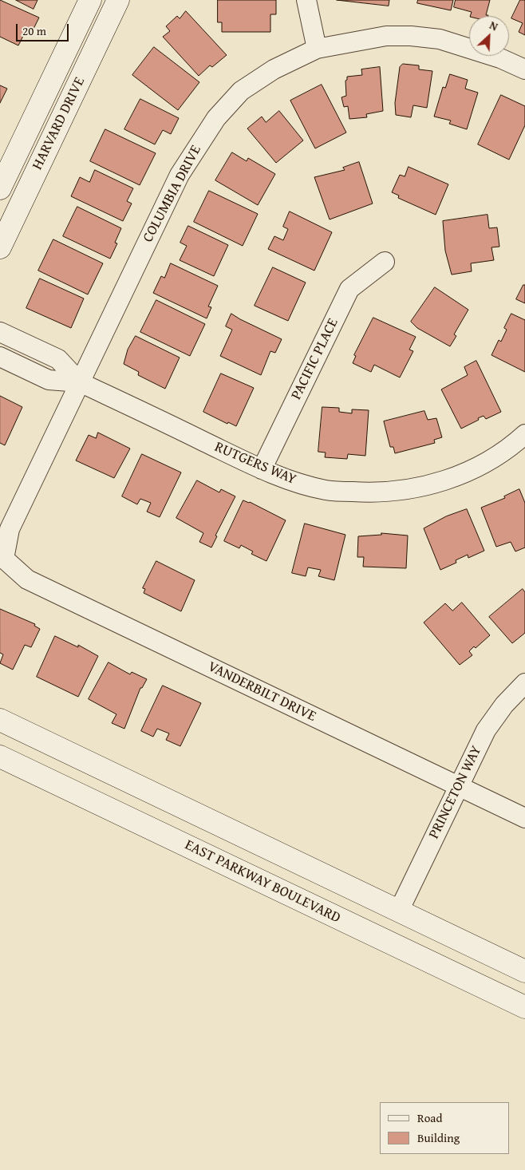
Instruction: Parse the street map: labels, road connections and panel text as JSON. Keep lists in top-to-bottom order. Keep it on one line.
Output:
{"streets":{"street":["HARVARD DRIVE","COLUMBIA DRIVE","PACIFIC PLACE","RUTGERS WAY","VANDERBILT DRIVE","PRINCETON WAY","EAST PARKWAY BOULEVARD"]},"crossings":[["COLUMBIA DRIVE","RUTGERS WAY"],["COLUMBIA DRIVE","VANDERBILT DRIVE"],["PACIFIC PLACE","RUTGERS WAY"],["VANDERBILT DRIVE","PRINCETON WAY"]],"legend":["Road","Building"],"scale_bar":"20 m","north":"top right"}
